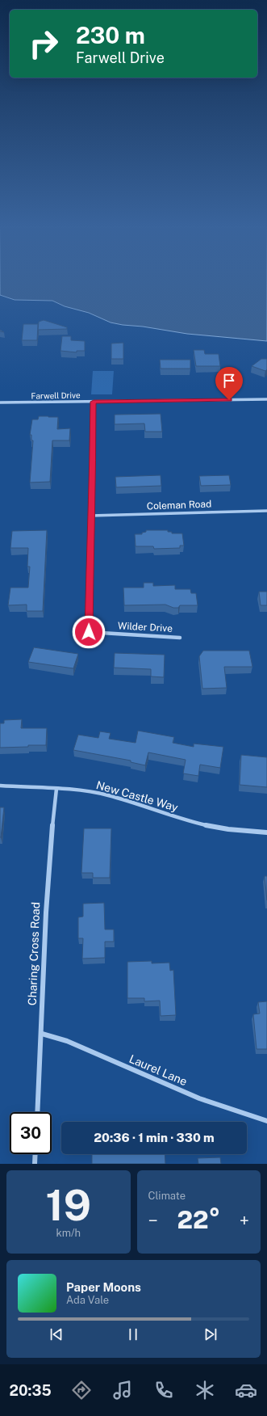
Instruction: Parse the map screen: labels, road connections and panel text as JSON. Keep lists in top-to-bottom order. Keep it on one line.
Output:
{"streets":{"street":["Farwell Drive","Coleman Road","Wilder Drive","New Castle Way","Charing Cross Road","Laurel Lane"]},"crossings":[["Farwell Drive","Wilder Drive"],["Coleman Road","Wilder Drive"],["New Castle Way","Charing Cross Road"],["Charing Cross Road","Laurel Lane"]],"page":{"turn":["230 m","Farwell Drive"],"limit":"30","trip":"20:36 · 1 min · 330 m","tile":[["19","km/h"],"Climate"],"heat":["−","22°","+"],"song":["Paper Moons","Ada Vale"],"tabs":"20:35"}}
